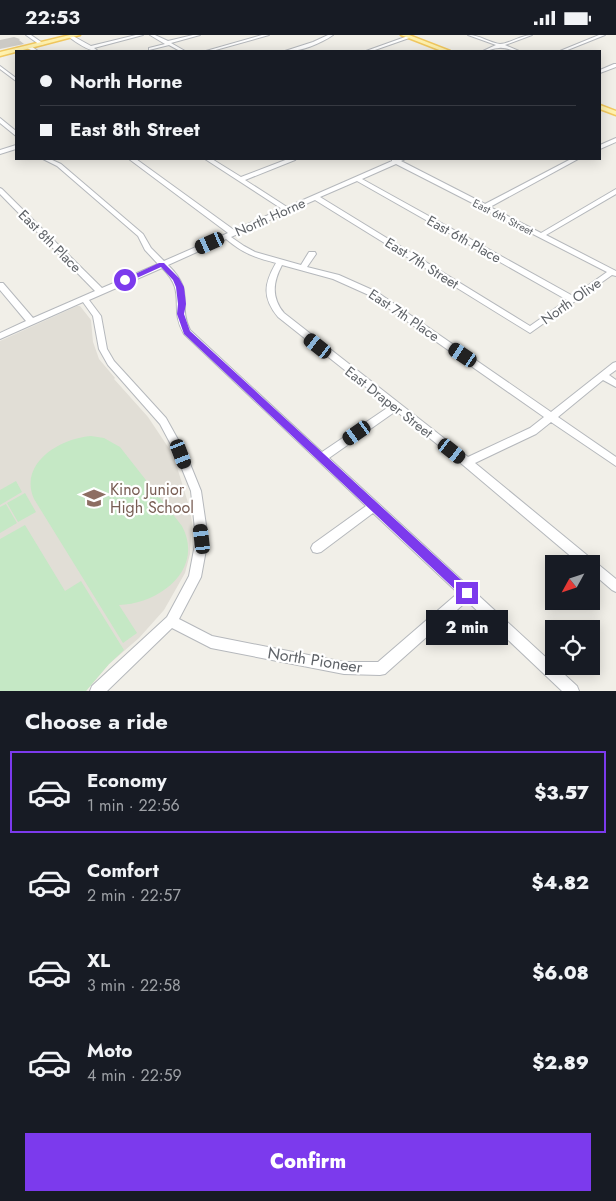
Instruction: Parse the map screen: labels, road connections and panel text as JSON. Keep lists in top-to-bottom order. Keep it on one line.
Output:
{"streets":{"street":["North Horne","East 6th Street","East 6th Place","East 8th Place","East 7th Street","North Olive","East 7th Place","East Draper Street","North Pioneer"]},"crossings":[["North Horne","East 6th Street"],["North Horne","East 6th Place"],["North Horne","East 8th Place"],["North Horne","East 7th Street"],["North Horne","East 7th Place"],["East 6th Street","North Olive"],["East 6th Place","North Olive"],["East 7th Street","North Olive"],["East 7th Place","East Draper Street"]],"places":{"school or university":["Kino Junior High School"]},"north":"bottom left","page":{"status":"22:53","banner":["North Horne","East 8th Street"],"bubble":"2 min","heading":"Choose a ride","list":[{"name":"Economy","note":"1 min · 22:56","value":"$3.57"},{"name":"Comfort","note":"2 min · 22:57","value":"$4.82"},{"name":"XL","note":"3 min · 22:58","value":"$6.08"},{"name":"Moto","note":"4 min · 22:59","value":"$2.89"}],"buttons":"Confirm"}}
